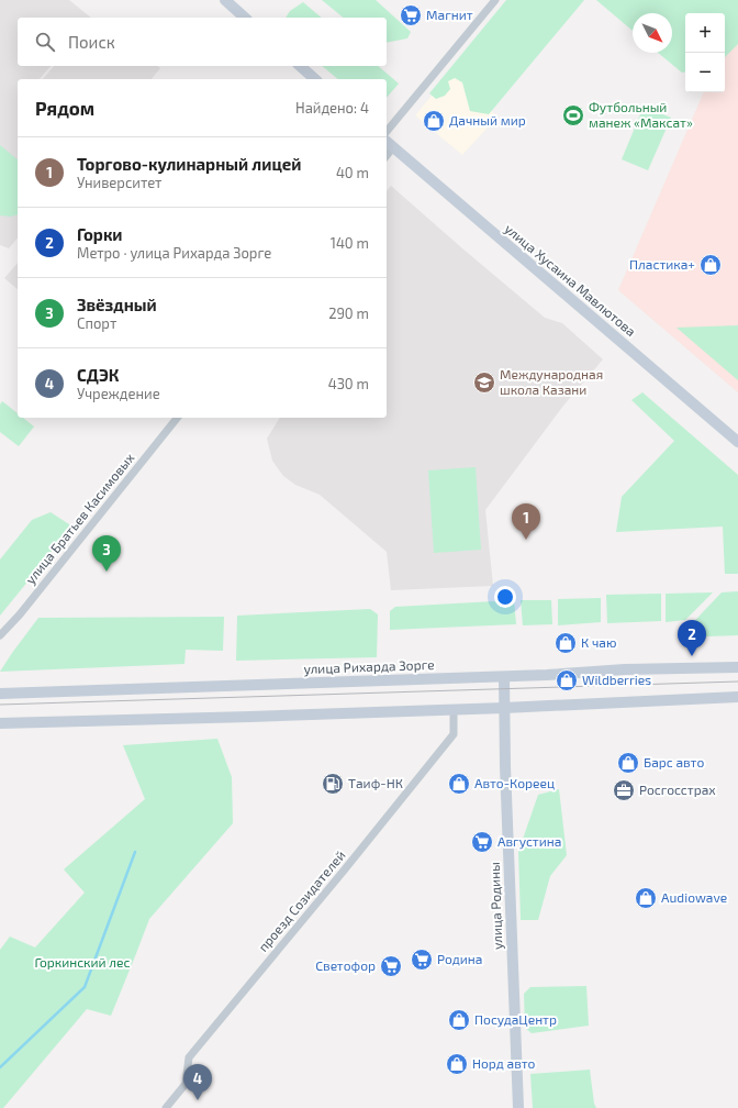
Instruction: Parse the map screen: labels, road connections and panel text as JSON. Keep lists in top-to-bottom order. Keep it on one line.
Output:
{"streets":{"main road":["улица Хусаина Мавлютова","улица Рихарда Зорге","улица Родины"],"street":["улица Братьев Касимовых","проезд Созидателей"]},"crossings":[["улица Рихарда Зорге","улица Родины"]],"parks":["Горкинский лес"],"places":{"supermarket":["Магнит","Августина","Родина","Светофор"],"sports":["Футбольный манеж «Максат»"],"shop":["Дачный мир","Пластика+","К чаю","Wildberries","Барс авто","Авто-Кореец","Audiowave","ПосудаЦентр","Норд авто"],"school or university":["Международная школа Казани"],"fuel station":["Таиф-НК"],"office":["Росгосстрах"]},"north":"bottom right","page":{"map_buttons":["+","−"],"search":"Поиск","heading":["Рядом","Найдено: 4"],"list":[{"mark":"1","name":"Торгово-кулинарный лицей","note":"Университет","value":"40 m"},{"mark":"2","name":"Горки","note":"Метро · улица Рихарда Зорге","value":"140 m"},{"mark":"3","name":"Звёздный","note":"Спорт","value":"290 m"},{"mark":"4","name":"СДЭК","note":"Учреждение","value":"430 m"}],"pins":["1","3","2","4"]}}
